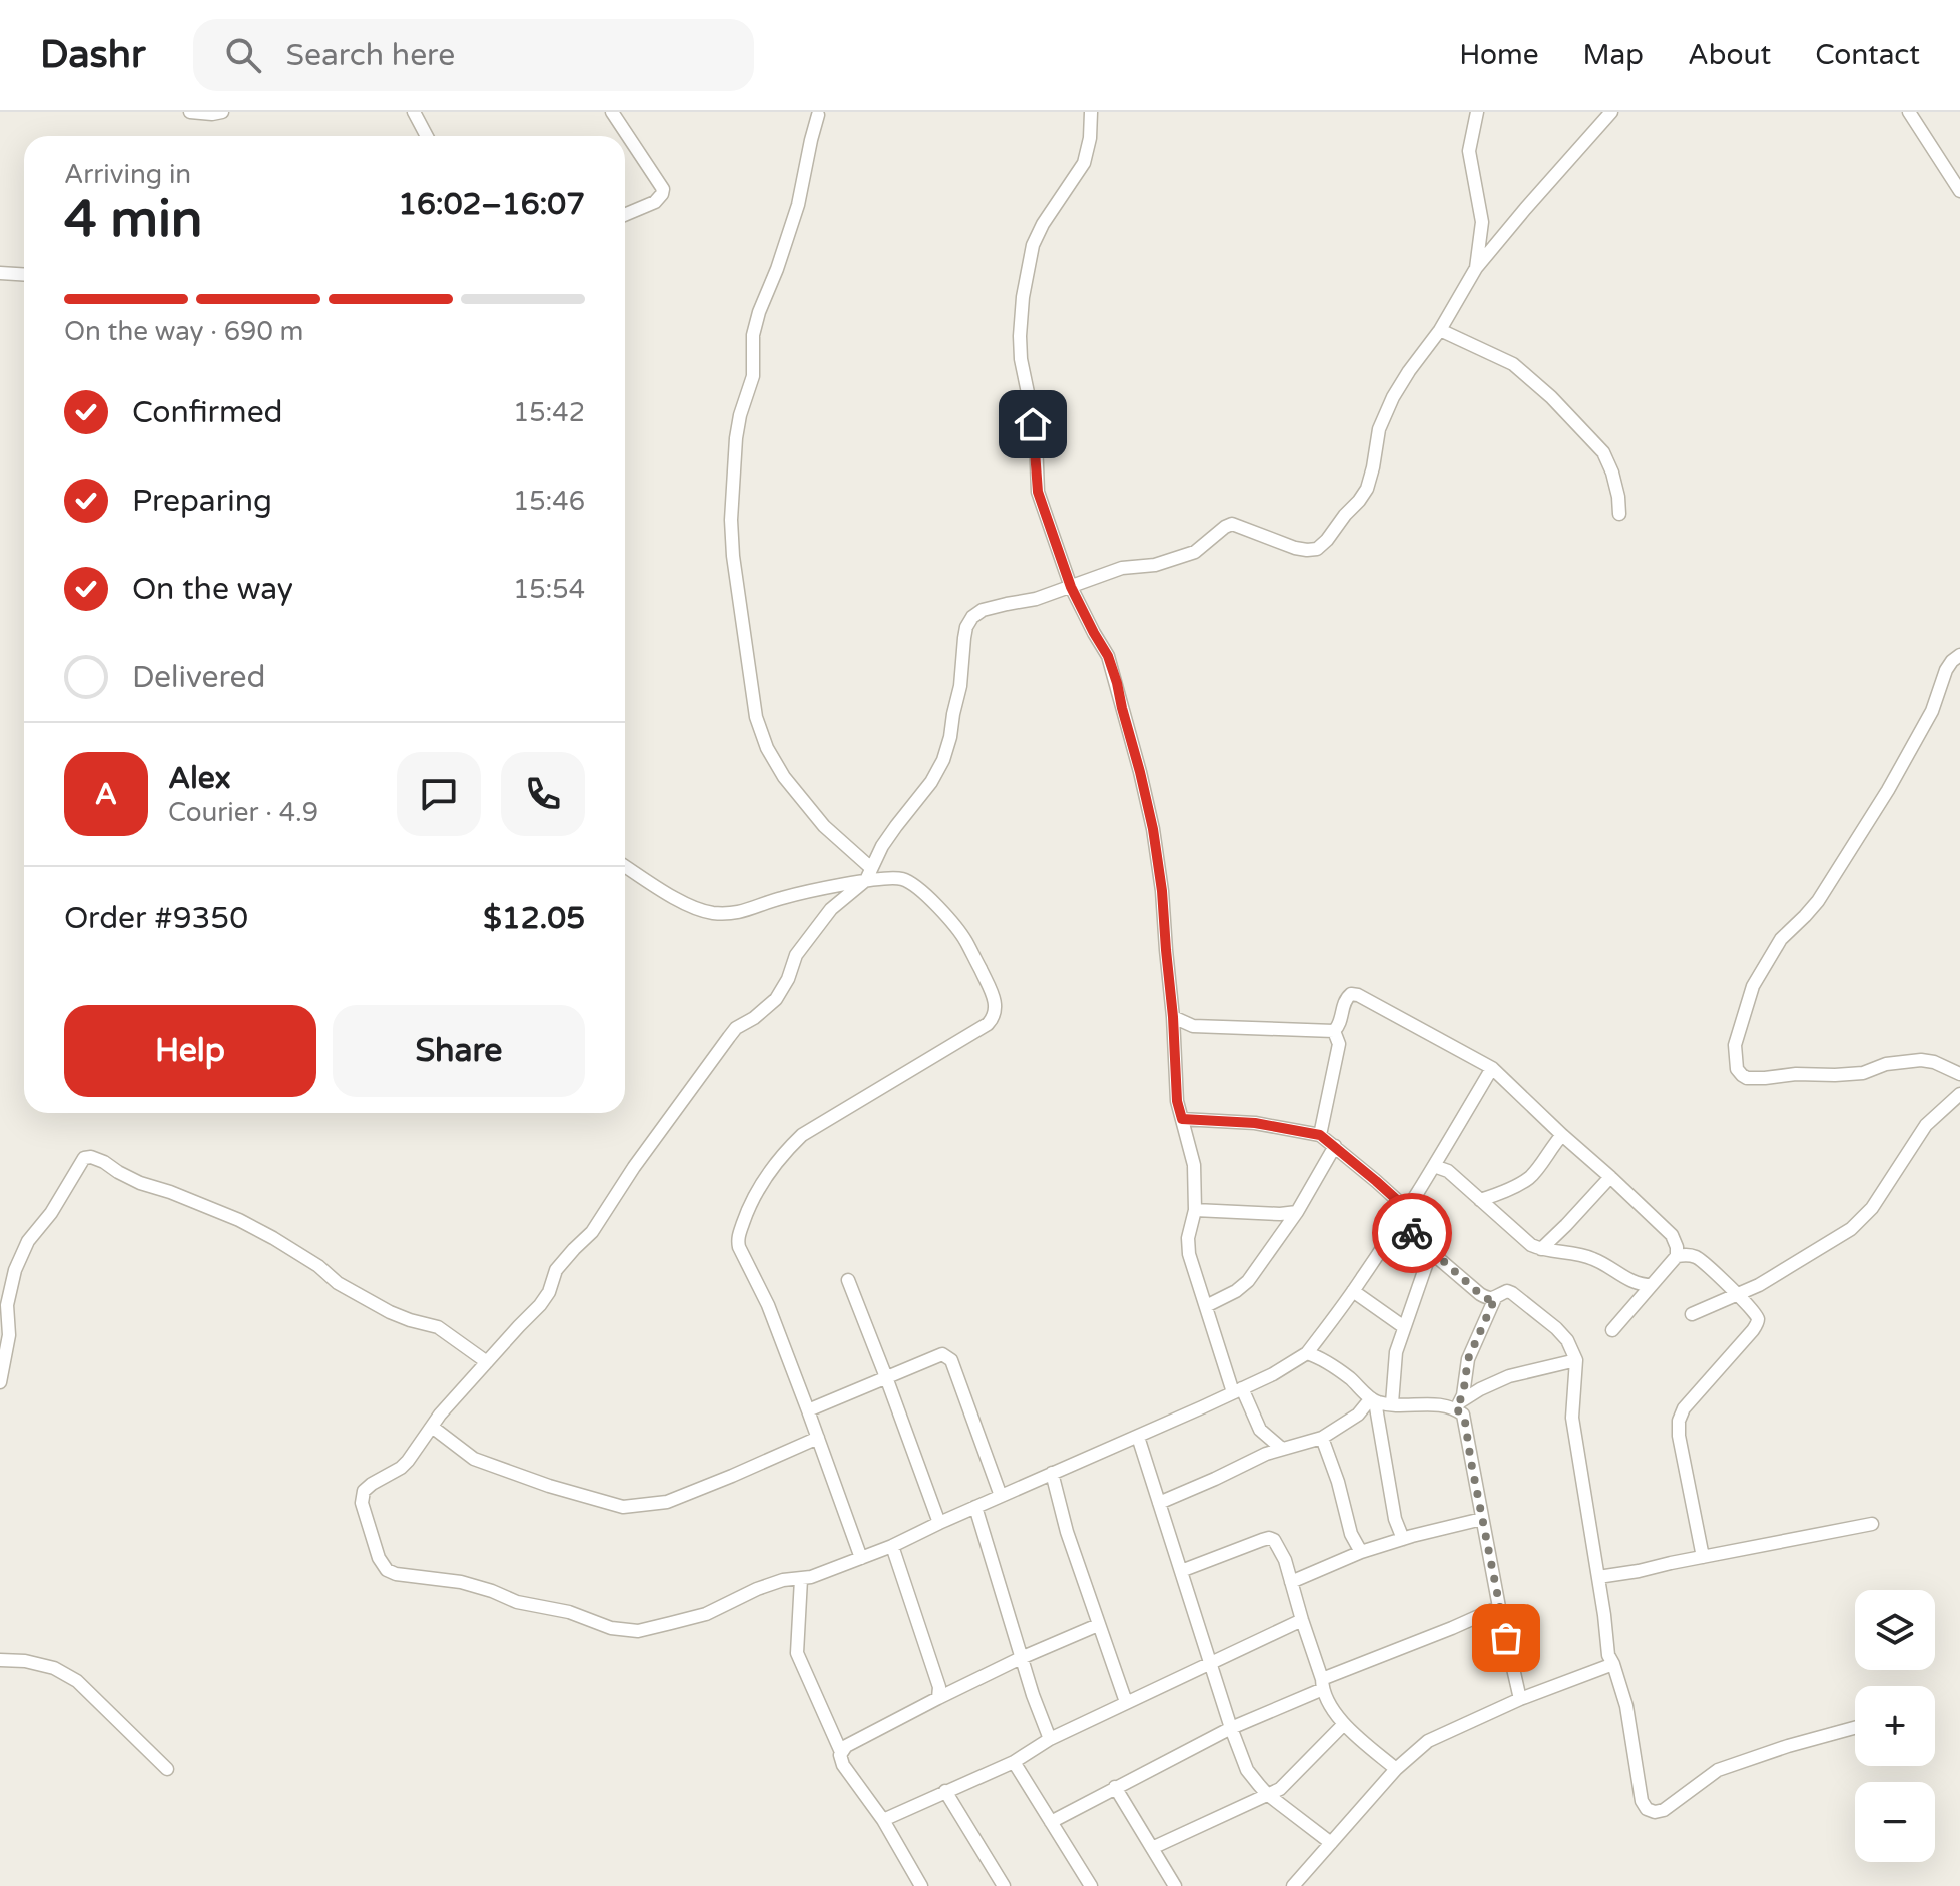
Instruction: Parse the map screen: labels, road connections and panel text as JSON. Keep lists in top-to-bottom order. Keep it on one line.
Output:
{"page":{"header":"Dashr","search":"Search here","nav":["Home","Map","About","Contact"],"heading":["4 min","Arriving in","16:02–16:07"],"panel":["Alex","Courier · 4.9","Order #9350","$12.05"],"bar":"On the way · 690 m","list":[["Confirmed","15:42"],["Preparing","15:46"],["On the way","15:54"],"Delivered"],"round":"A","buttons":["Help","Share"],"map_buttons":["+","−"]}}
